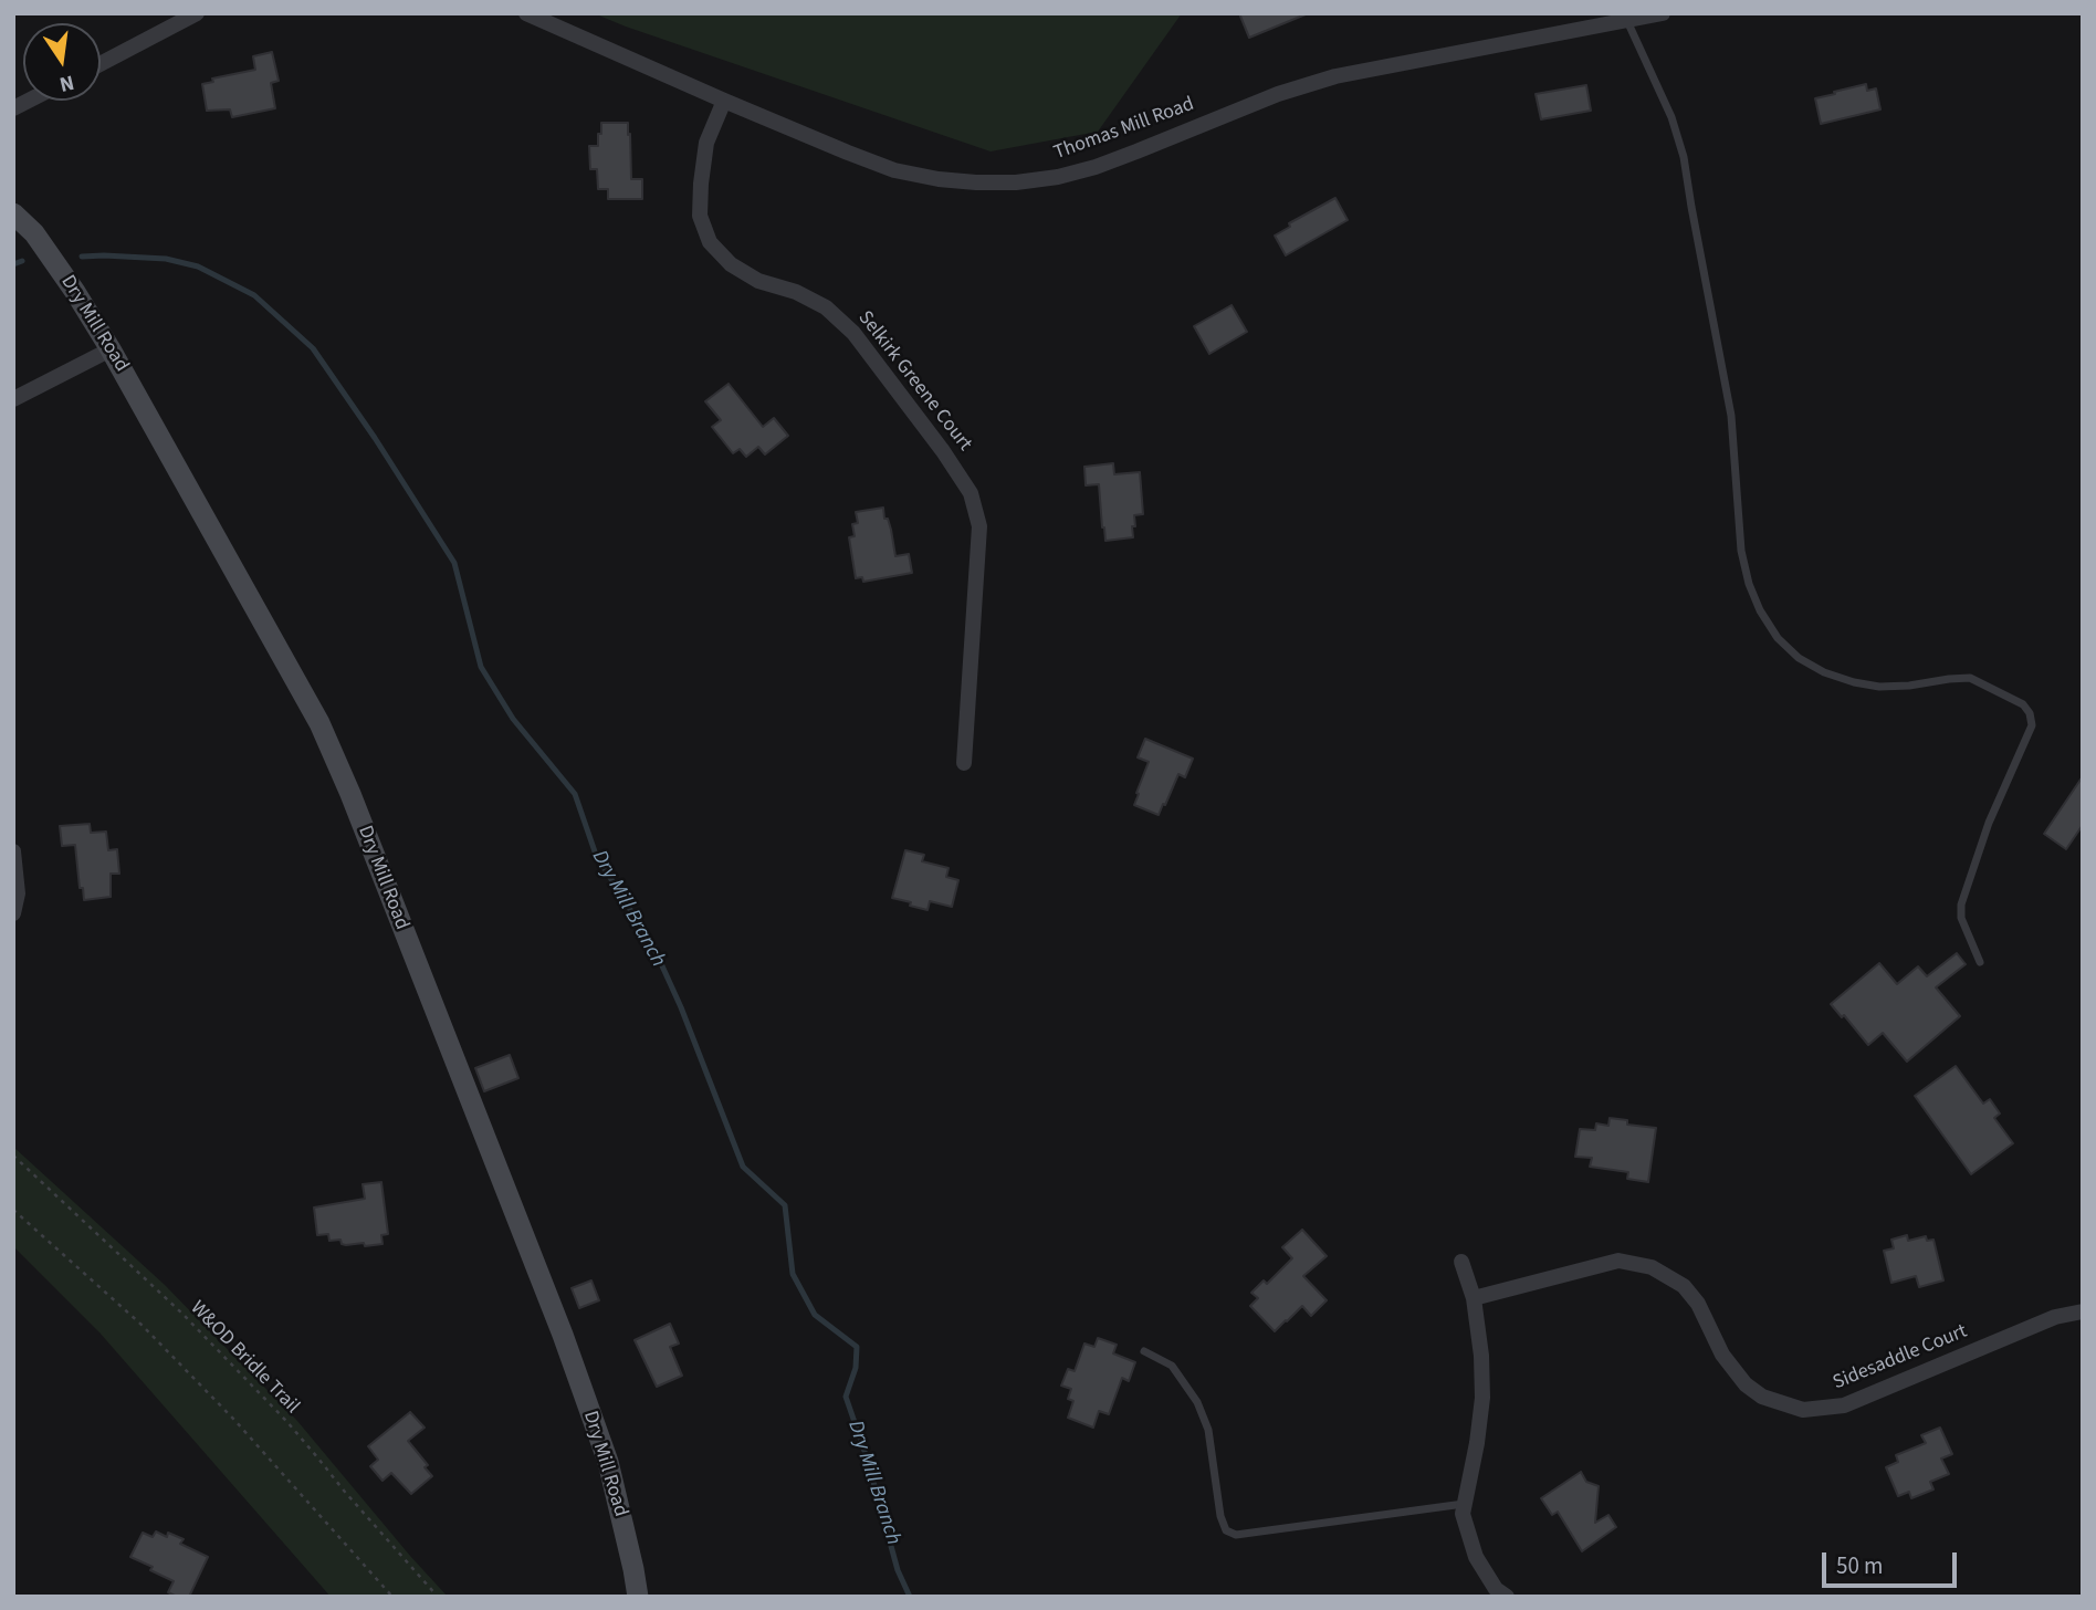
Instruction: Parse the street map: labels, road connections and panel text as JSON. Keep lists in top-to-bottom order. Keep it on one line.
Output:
{"streets":{"street":["Thomas Mill Road","Dry Mill Road","Selkirk Greene Court","Sidesaddle Court"],"path":["W&OD Bridle Trail"]},"crossings":[["Thomas Mill Road","Selkirk Greene Court"]],"water":["Dry Mill Branch"],"scale_bar":"50 m","north":"bottom"}
